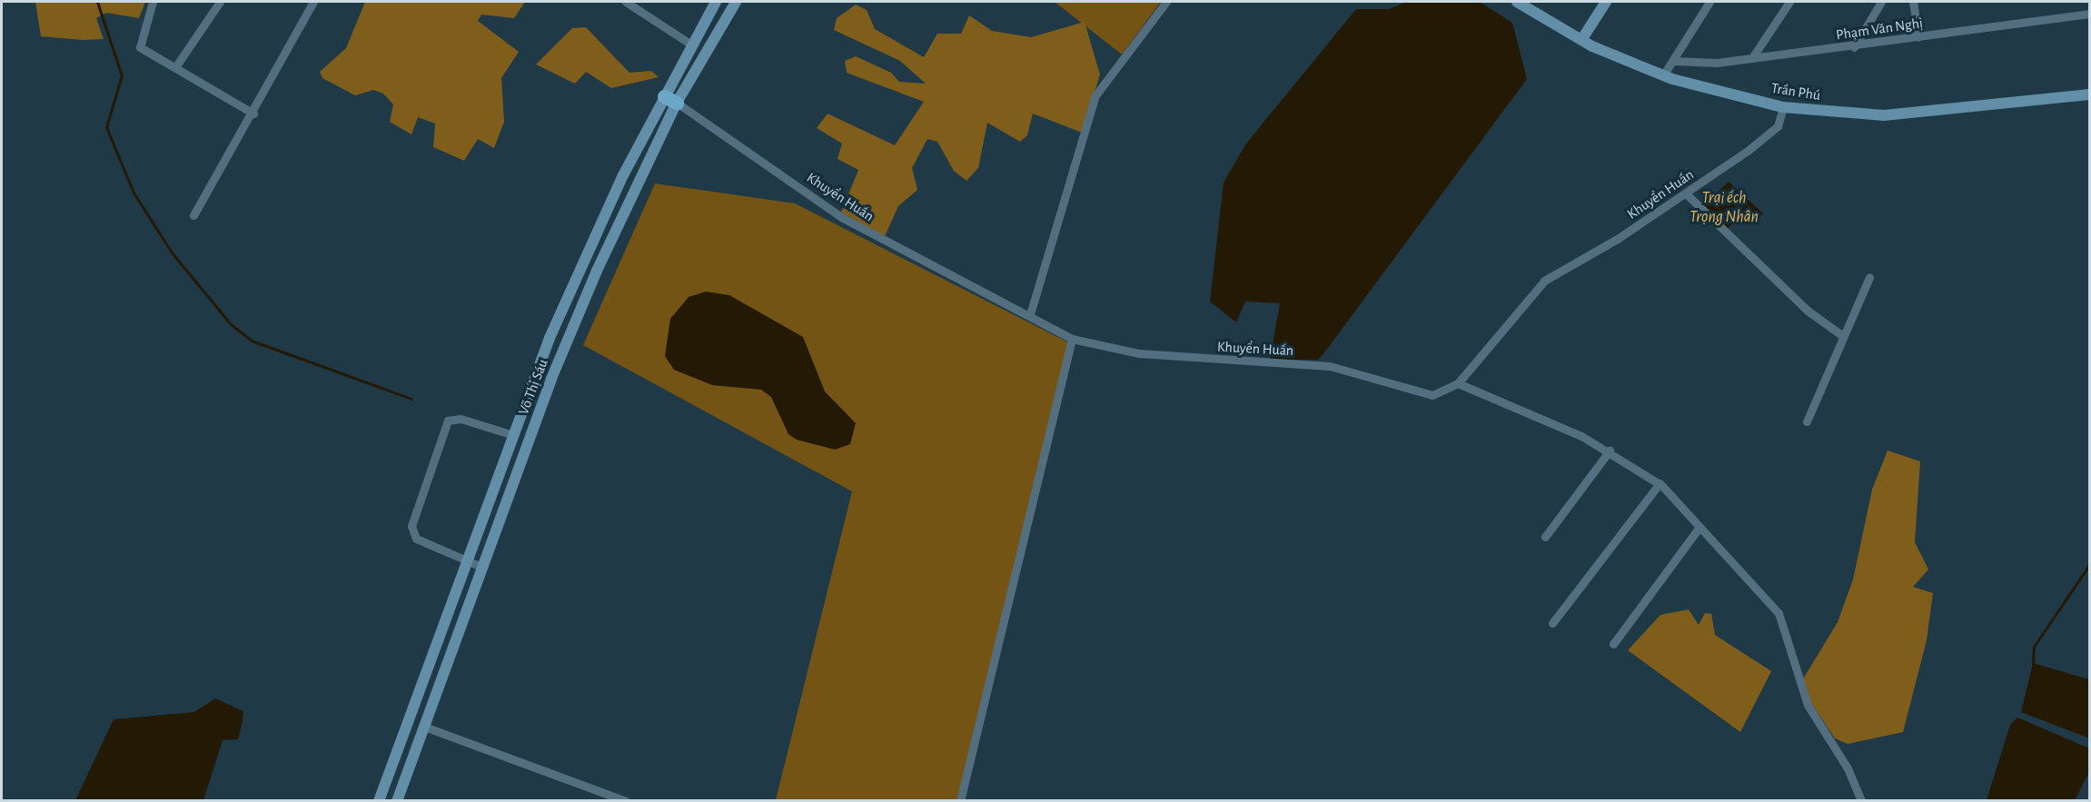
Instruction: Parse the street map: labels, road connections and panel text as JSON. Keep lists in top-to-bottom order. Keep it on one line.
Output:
{"streets":{"main road":["Trần Phú","Võ Thị Sáu"],"street":["Phạm Văn Nghị","Khuyển Huấn"]},"crossings":[["Trần Phú","Khuyển Huấn"],["Khuyển Huấn","Võ Thị Sáu"]],"water":["Trại ếch Trọng Nhân"]}
